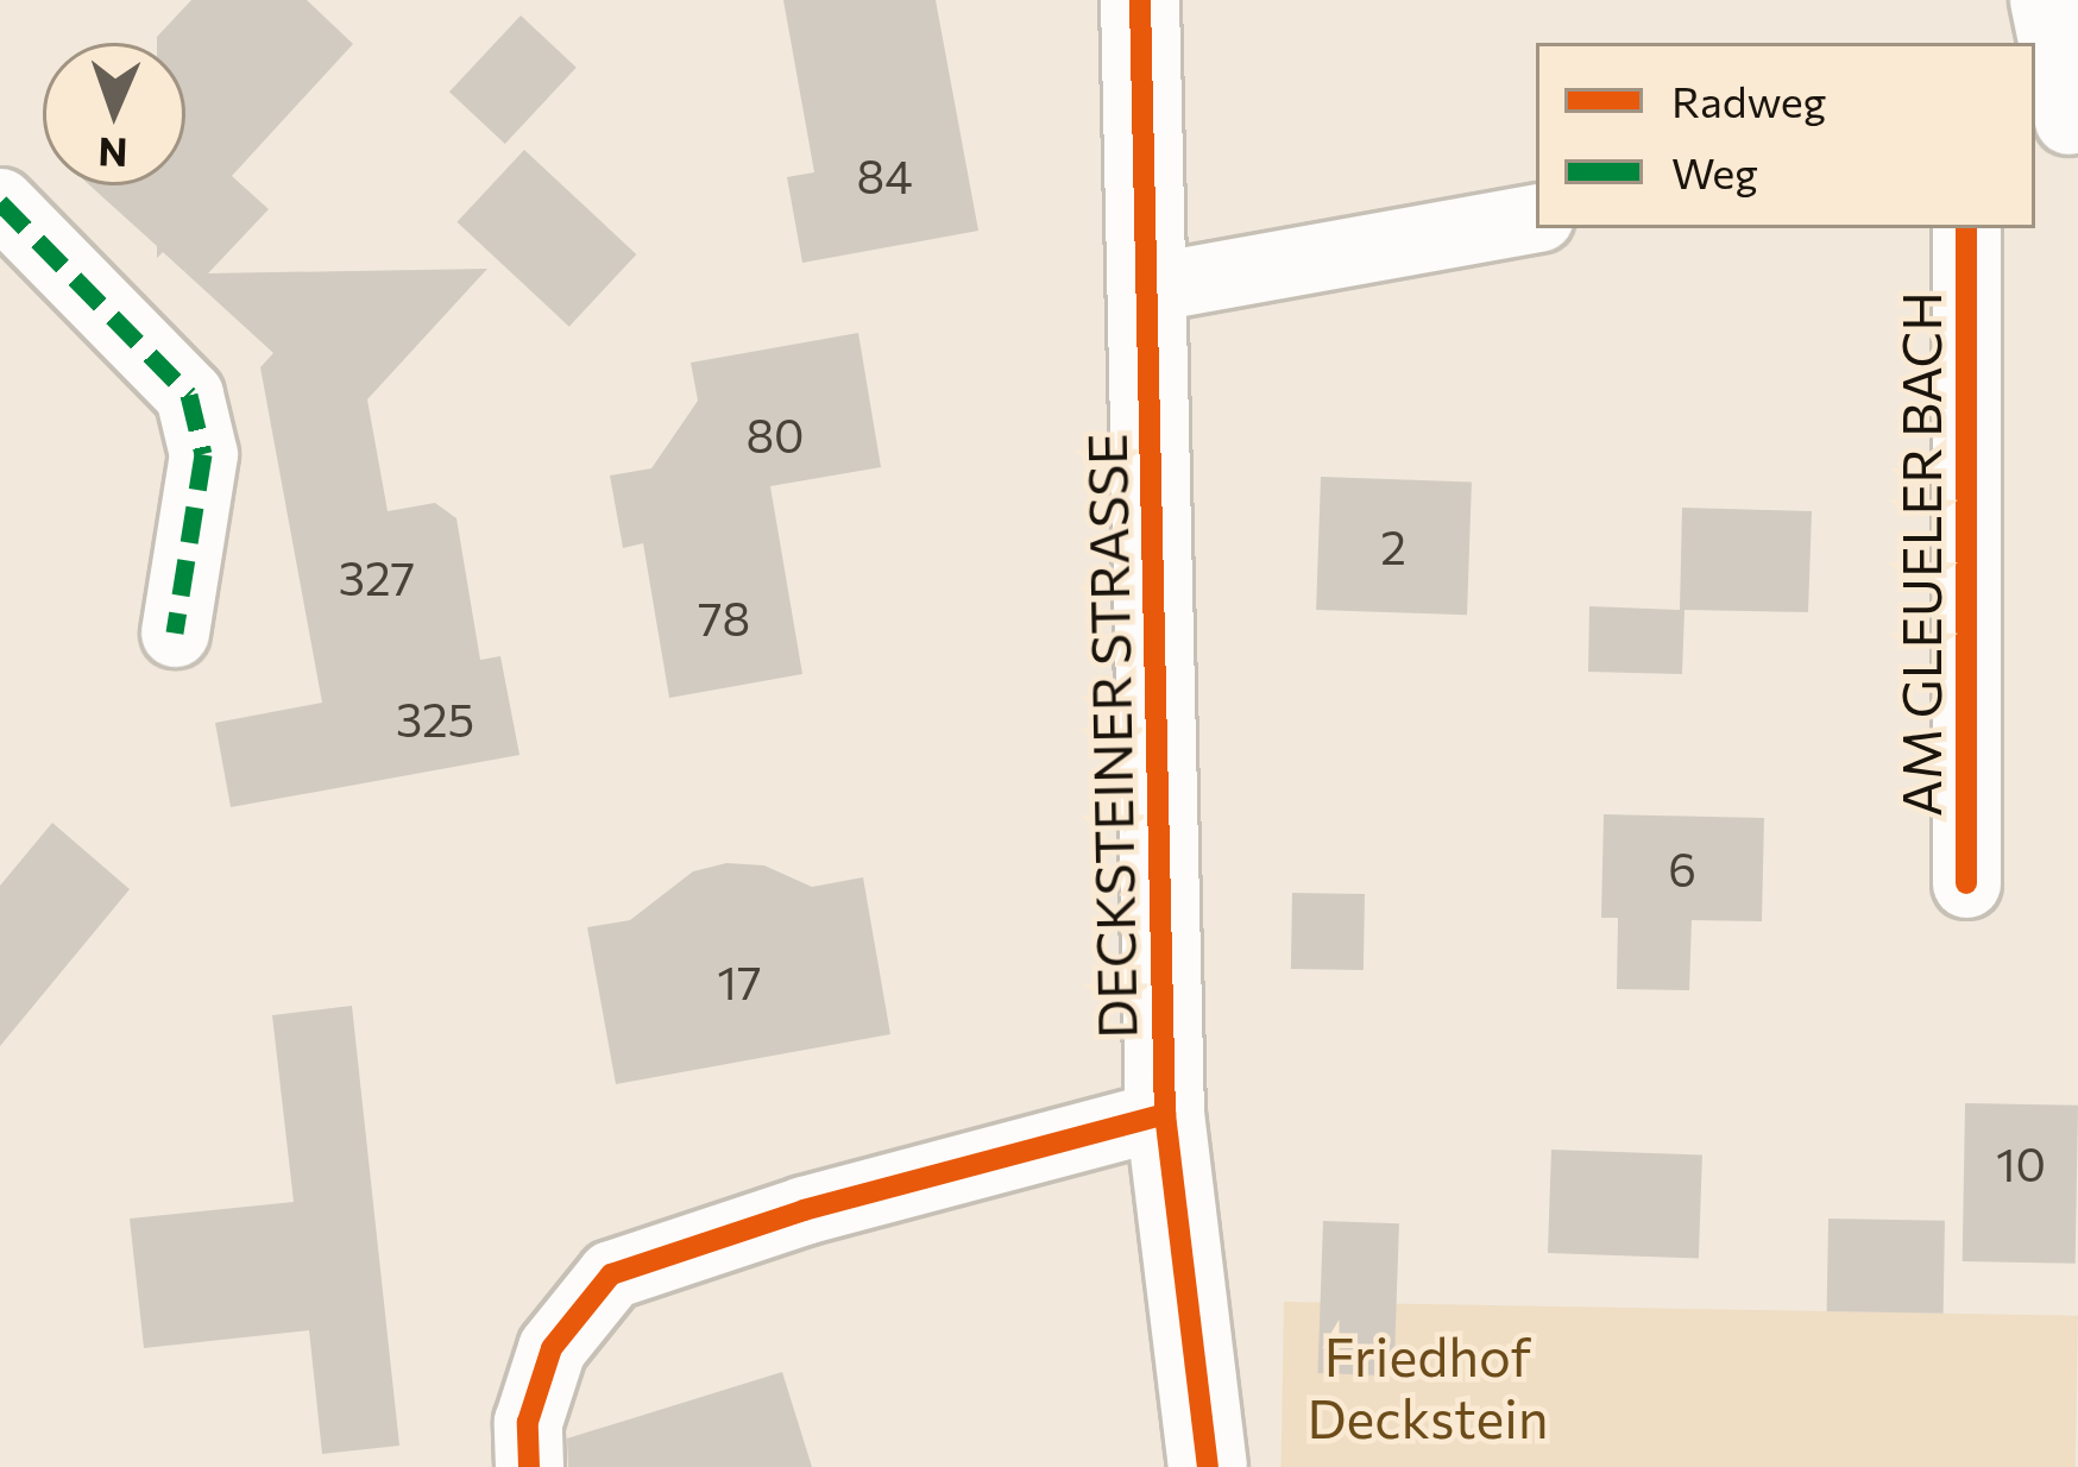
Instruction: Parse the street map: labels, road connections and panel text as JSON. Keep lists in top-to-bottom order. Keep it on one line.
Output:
{"streets":{"street":["AM GLEUELER BACH","DECKSTEINER STRASSE"]},"parks":["Friedhof Deckstein"],"house_numbers":["84","80","2","327","78","325","6","17","10"],"legend":["Radweg","Weg"],"north":"bottom"}
